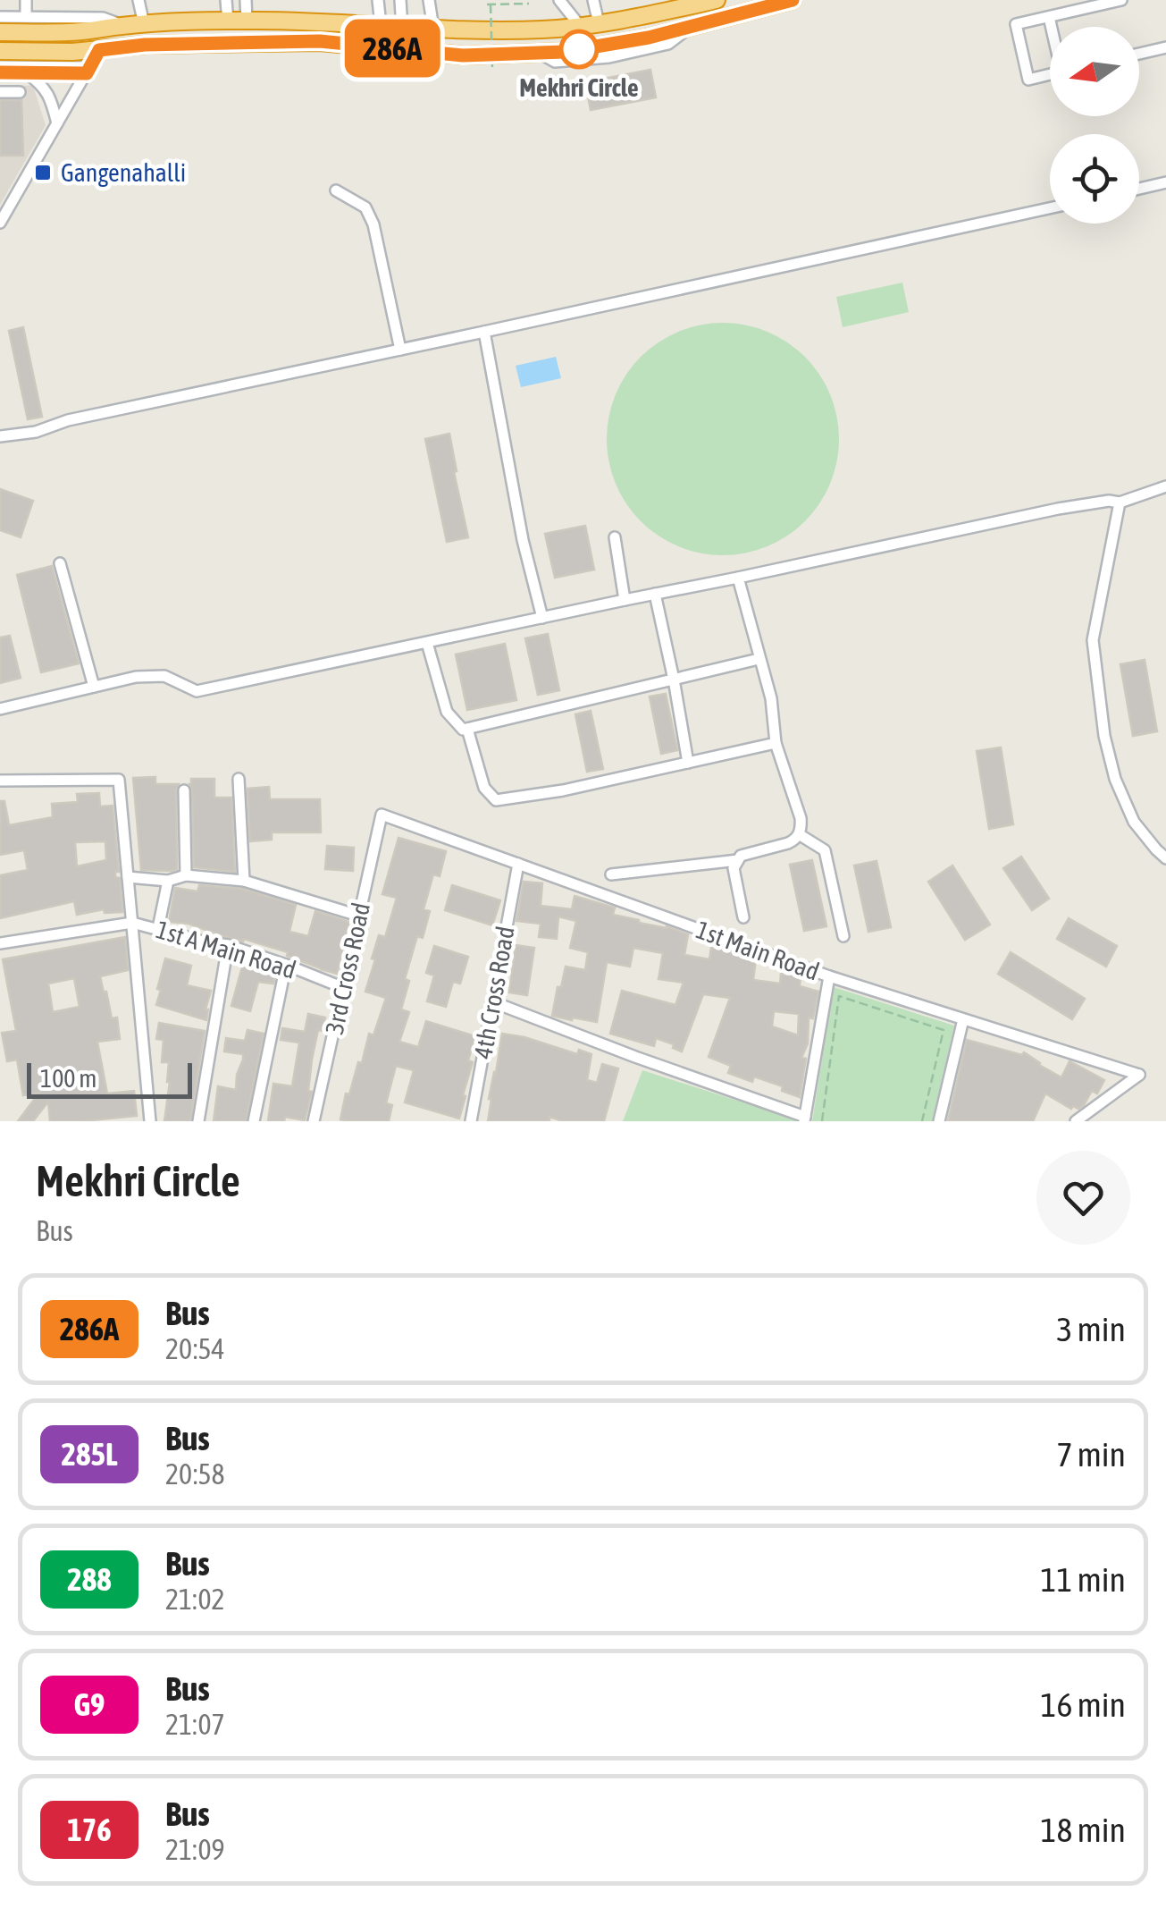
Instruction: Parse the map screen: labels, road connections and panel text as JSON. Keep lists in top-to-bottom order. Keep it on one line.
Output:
{"streets":{"street":["1st A Main Road","1st Main Road","3rd Cross Road","4th Cross Road"]},"crossings":[["1st A Main Road","3rd Cross Road"],["1st Main Road","3rd Cross Road"],["1st Main Road","4th Cross Road"]],"places":{"other":["Mekhri Circle"],"transit":["Gangenahalli"]},"lines":["bus line 286A"],"scale_bar":"100 m","north":"left","page":{"on_map":"286A","scale":"100 m","heading":["Mekhri Circle","Bus"],"list":[{"mark":"286A","name":"Bus","note":"20:54","value":"3 min"},{"mark":"285L","name":"Bus","note":"20:58","value":"7 min"},{"mark":"288","name":"Bus","note":"21:02","value":"11 min"},{"mark":"G9","name":"Bus","note":"21:07","value":"16 min"},{"mark":"176","name":"Bus","note":"21:09","value":"18 min"}]}}
